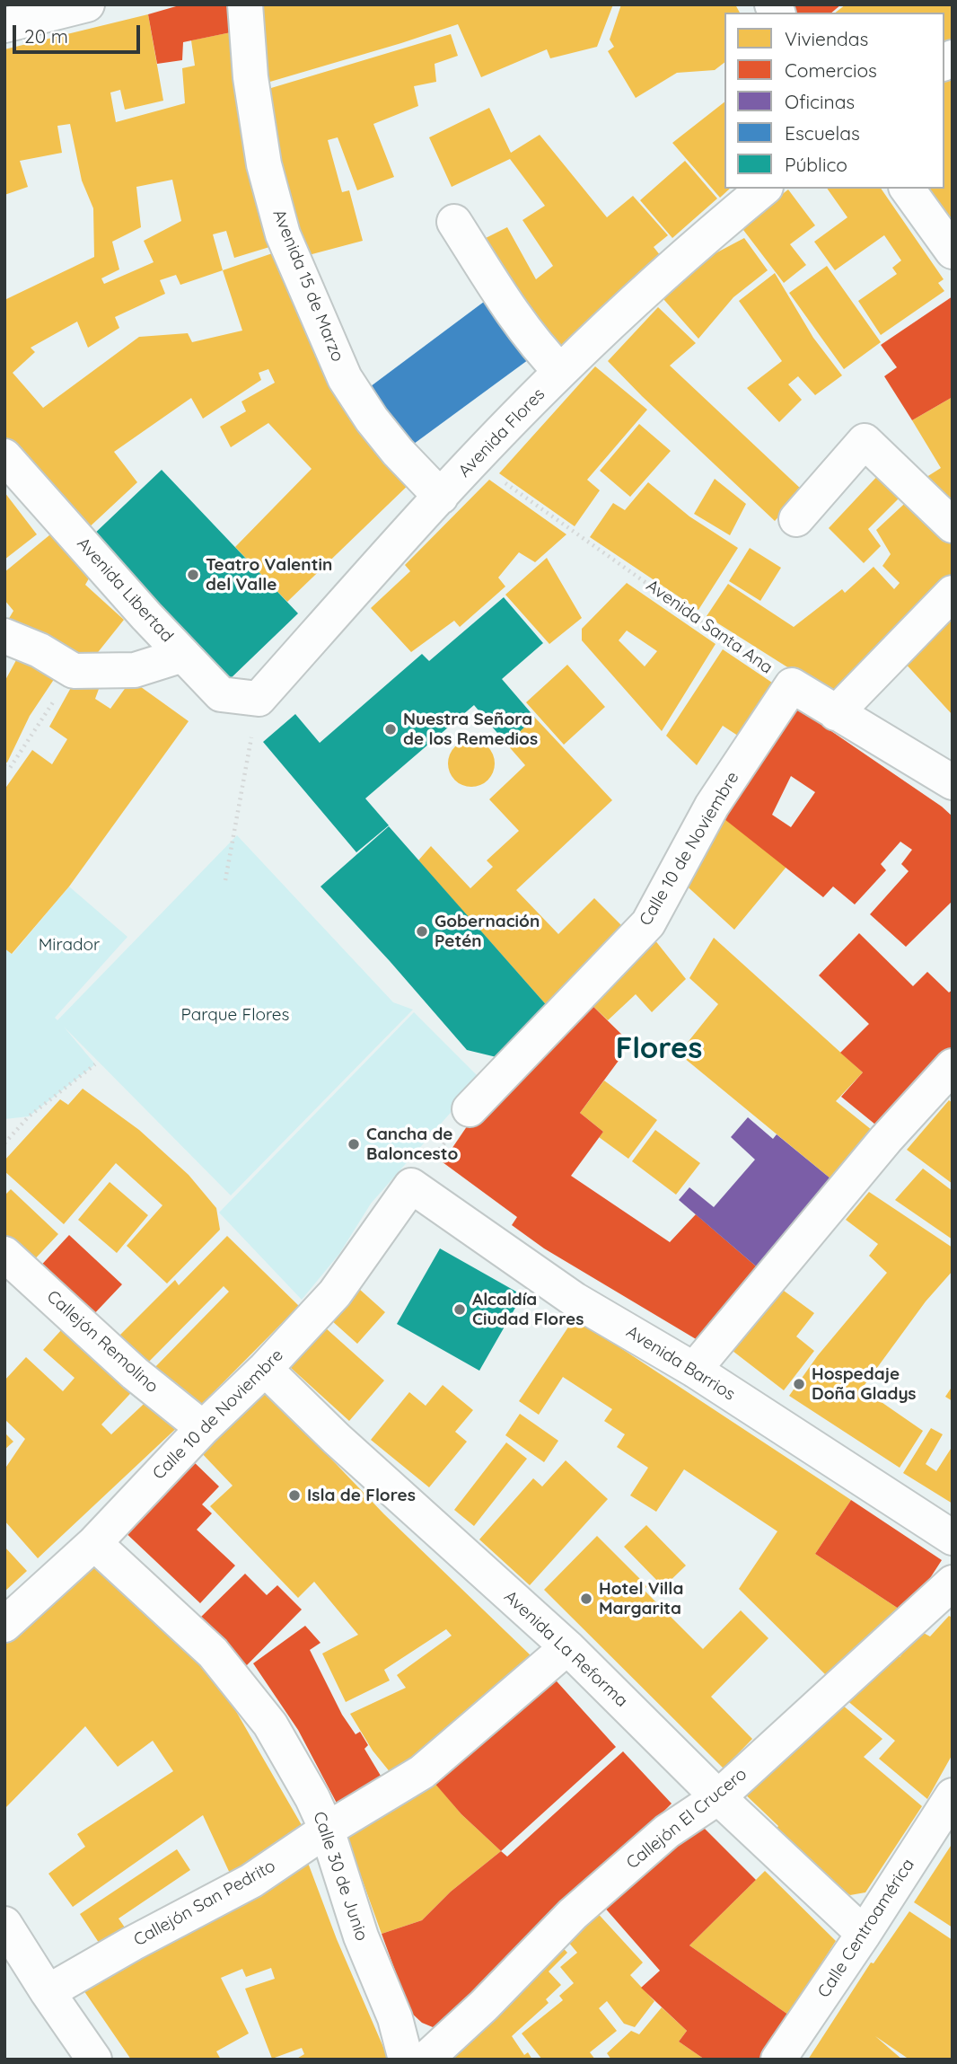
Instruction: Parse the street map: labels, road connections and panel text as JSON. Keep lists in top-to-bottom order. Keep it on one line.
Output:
{"streets":{"street":["Avenida 15 de Marzo","Avenida Flores","Avenida Libertad","Calle 10 de Noviembre","Callejón Remolino","Avenida Barrios","Avenida La Reforma","Callejón El Crucero","Calle 30 de Junio","Callejón San Pedrito","Calle Centroamérica"],"path":["Avenida Santa Ana"]},"crossings":[["Avenida 15 de Marzo","Avenida Flores"],["Avenida Flores","Avenida Libertad"],["Avenida Flores","Avenida Santa Ana"],["Avenida Santa Ana","Calle 10 de Noviembre"],["Calle 10 de Noviembre","Callejón Remolino"],["Calle 10 de Noviembre","Avenida Barrios"],["Calle 10 de Noviembre","Avenida La Reforma"],["Calle 10 de Noviembre","Calle 30 de Junio"],["Avenida La Reforma","Callejón El Crucero"],["Avenida La Reforma","Callejón San Pedrito"],["Avenida La Reforma","Calle Centroamérica"],["Calle 30 de Junio","Callejón San Pedrito"]],"districts":["Flores"],"parks":["Mirador","Parque Flores"],"places":["Teatro Valentin del Valle","Nuestra Señora de los Remedios","Gobernación Petén","Cancha de Baloncesto","Alcaldía Ciudad Flores","Hospedaje Doña Gladys","Isla de Flores","Hotel Villa Margarita"],"legend":["Viviendas","Comercios","Oficinas","Escuelas","Público"],"scale_bar":"20 m"}
